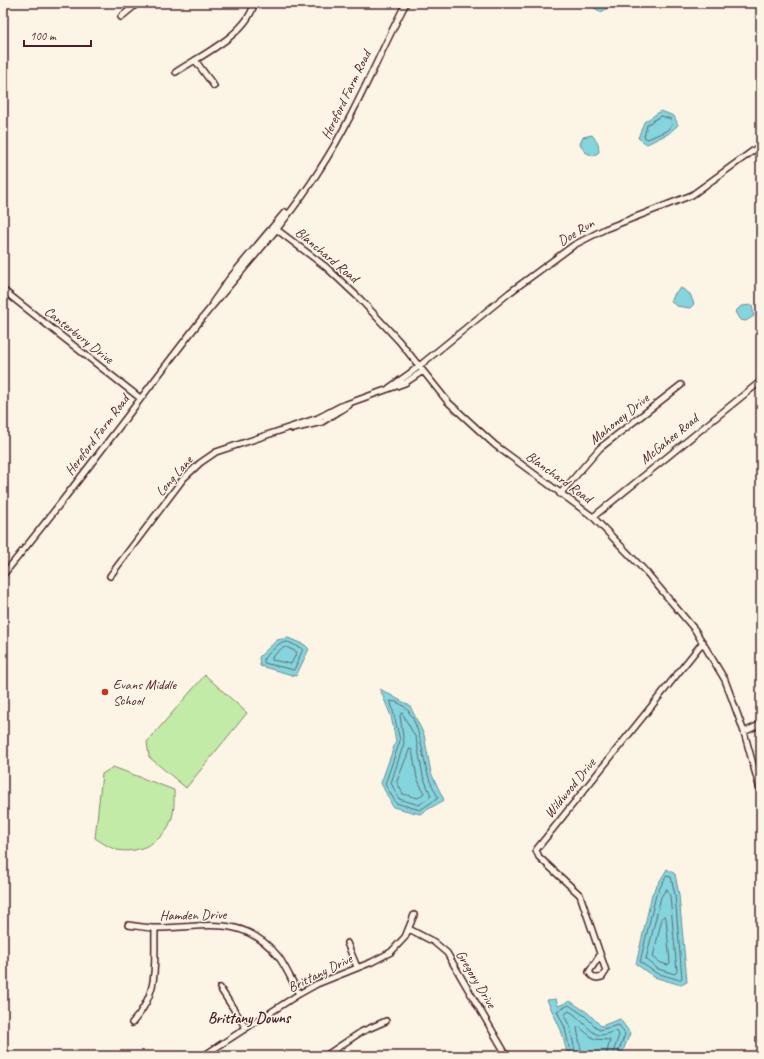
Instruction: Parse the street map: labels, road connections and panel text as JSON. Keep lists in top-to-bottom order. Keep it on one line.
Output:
{"streets":{"street":["Hereford Farm Road","Doe Run","Blanchard Road","Canterbury Drive","Mahoney Drive","McGahee Road","Long Lane","Wildwood Drive","Hamden Drive","Brittany Drive","Gregory Drive"]},"crossings":[["Hereford Farm Road","Blanchard Road"],["Hereford Farm Road","Canterbury Drive"],["Doe Run","Blanchard Road"],["Doe Run","Long Lane"],["Blanchard Road","Mahoney Drive"],["Blanchard Road","McGahee Road"],["Blanchard Road","Long Lane"],["Blanchard Road","Wildwood Drive"],["Hamden Drive","Brittany Drive"],["Brittany Drive","Gregory Drive"]],"districts":["Brittany Downs"],"places":["Evans Middle School"],"scale_bar":"100 m"}
